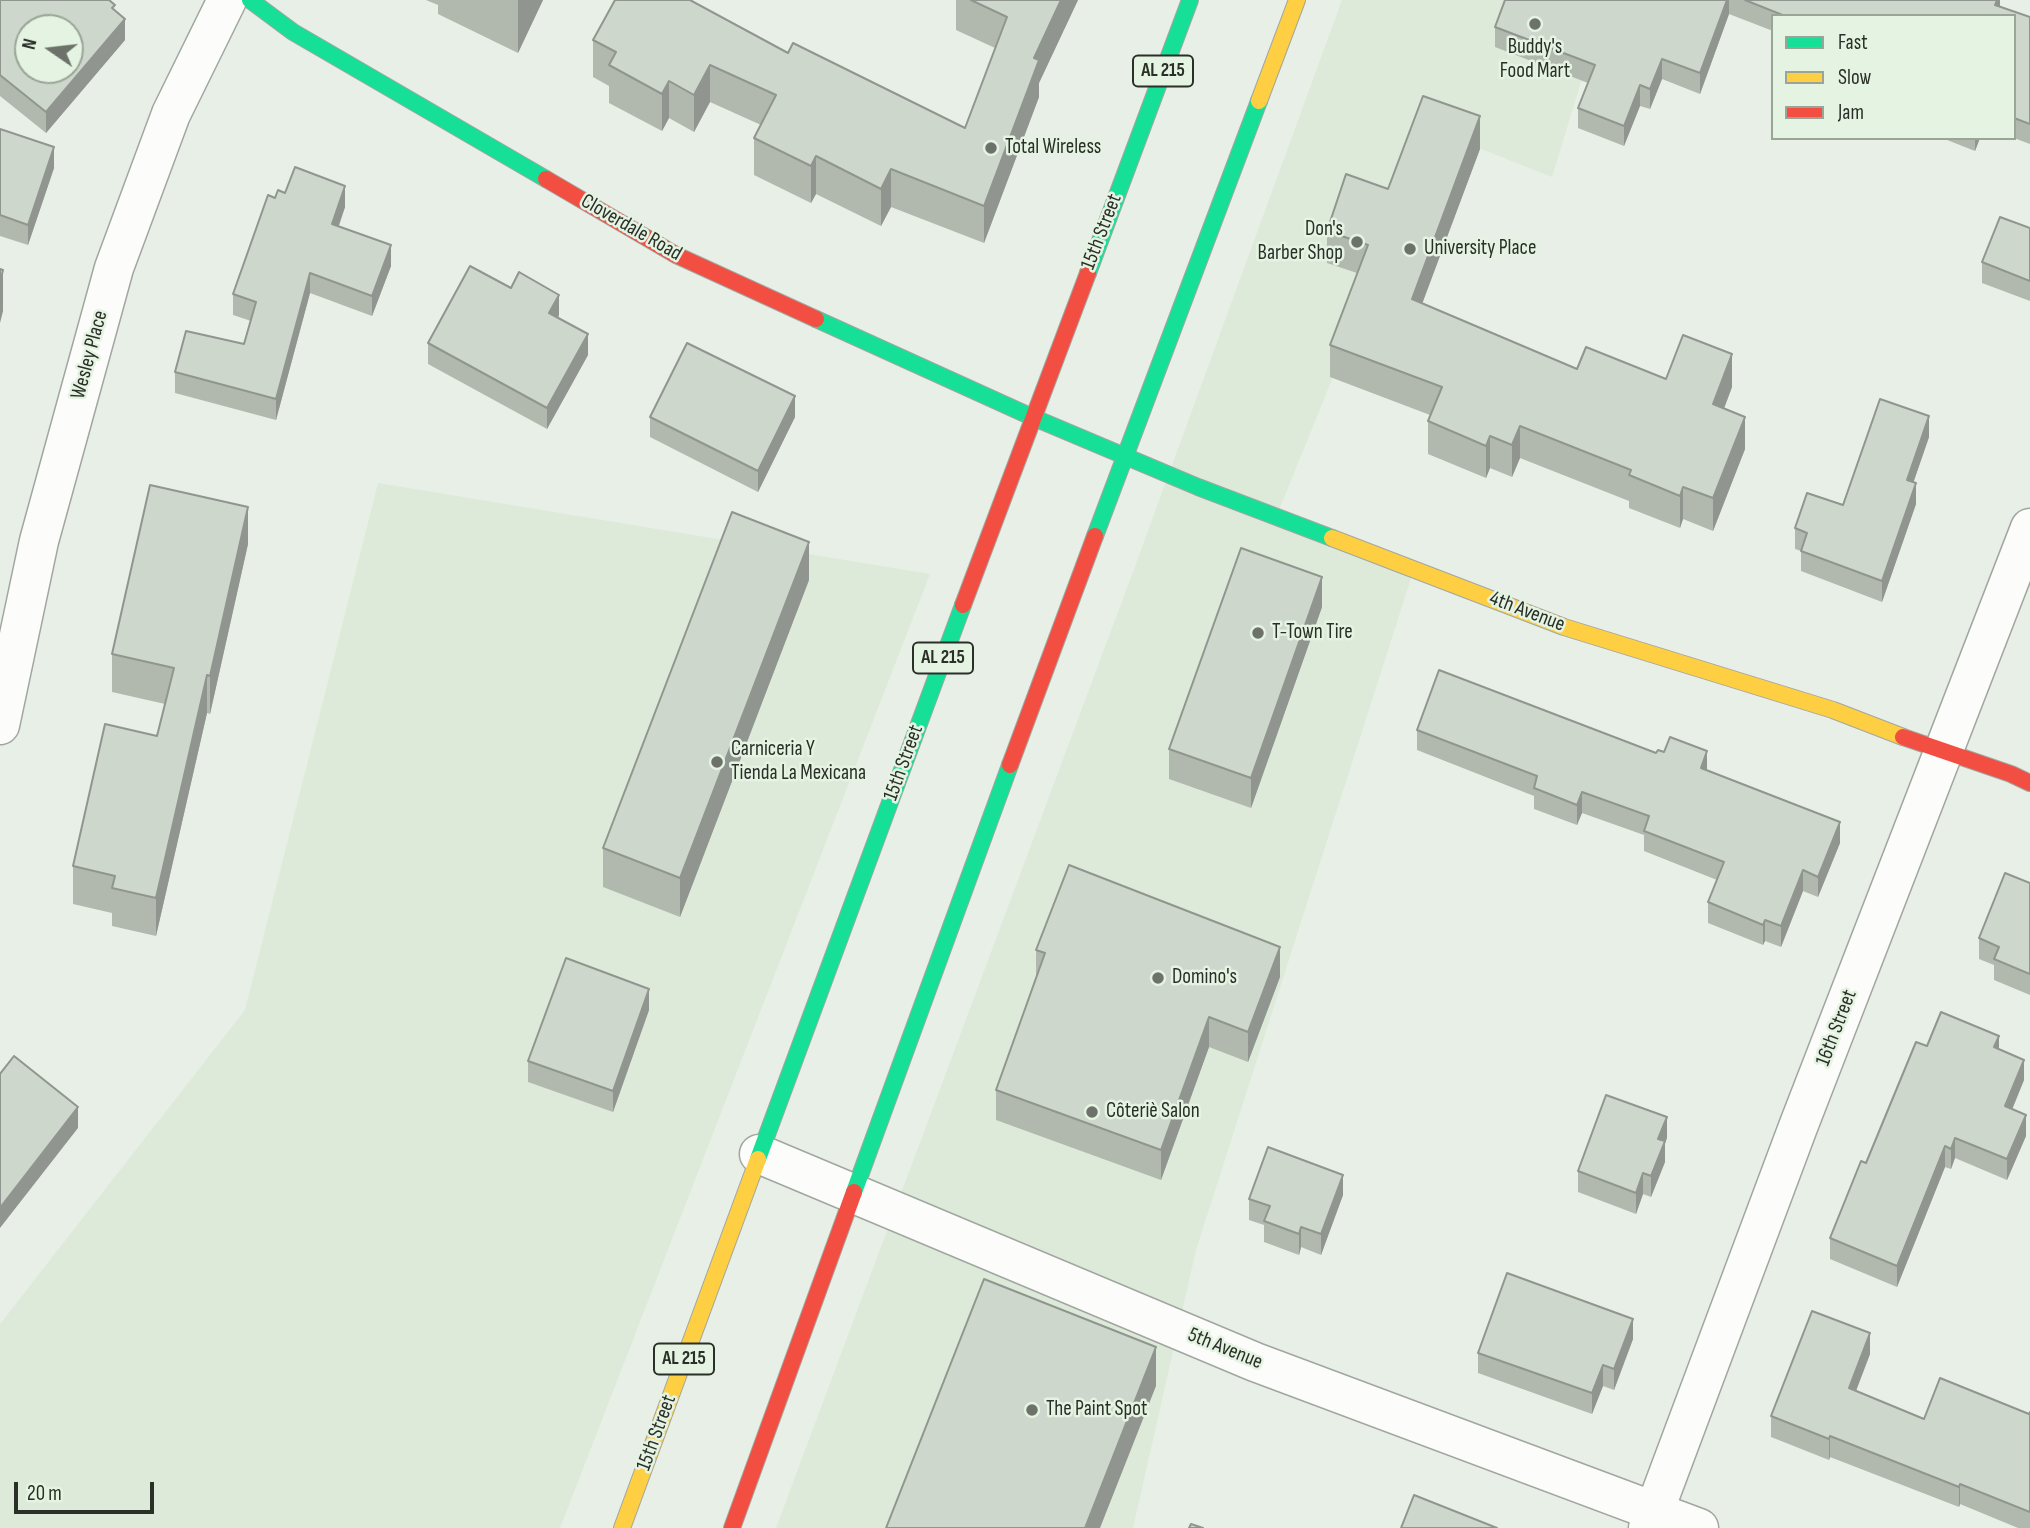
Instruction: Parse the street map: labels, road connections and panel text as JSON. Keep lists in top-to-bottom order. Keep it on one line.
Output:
{"streets":{"main road":["AL 215","Cloverdale Road","15th Street","4th Avenue"],"street":["Wesley Place","16th Street","5th Avenue"]},"crossings":[["Cloverdale Road","15th Street"],["Cloverdale Road","4th Avenue"],["15th Street","4th Avenue"],["15th Street","5th Avenue"],["4th Avenue","16th Street"],["16th Street","5th Avenue"]],"places":["Buddy's Food Mart","Total Wireless","Don's Barber Shop","University Place","T-Town Tire","Carniceria Y Tienda La Mexicana","Domino's","Côteriè Salon","The Paint Spot"],"legend":["Fast","Slow","Jam"],"scale_bar":"20 m","north":"left"}
